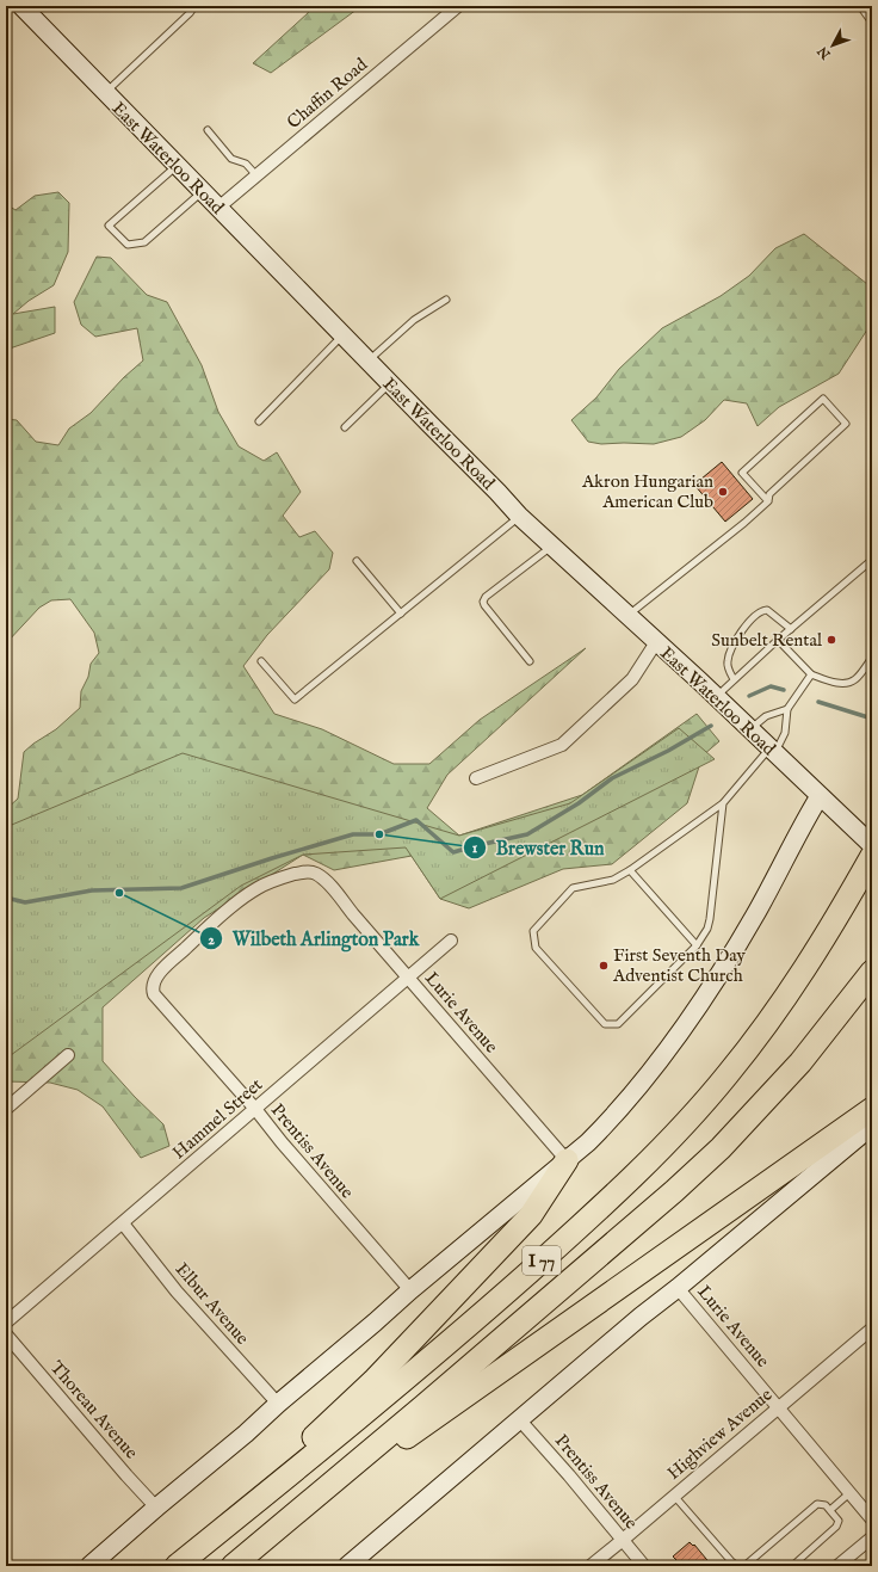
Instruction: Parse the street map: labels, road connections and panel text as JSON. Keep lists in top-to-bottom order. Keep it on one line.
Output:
{"streets":{"highway":["I 77"],"main road":["East Waterloo Road"],"street":["Chaffin Road","Lurie Avenue","Hammel Street","Prentiss Avenue","Elbur Avenue","Thoreau Avenue","Highview Avenue"]},"crossings":[["Chaffin Road","East Waterloo Road"],["Lurie Avenue","Hammel Street"],["Lurie Avenue","Prentiss Avenue"],["Lurie Avenue","Highview Avenue"],["Hammel Street","Prentiss Avenue"],["Hammel Street","Elbur Avenue"],["Prentiss Avenue","Highview Avenue"]],"places":["Akron Hungarian American Club","Sunbelt Rental","Brewster Run","Wilbeth Arlington Park","First Seventh Day Adventist Church"],"north":"bottom left"}
